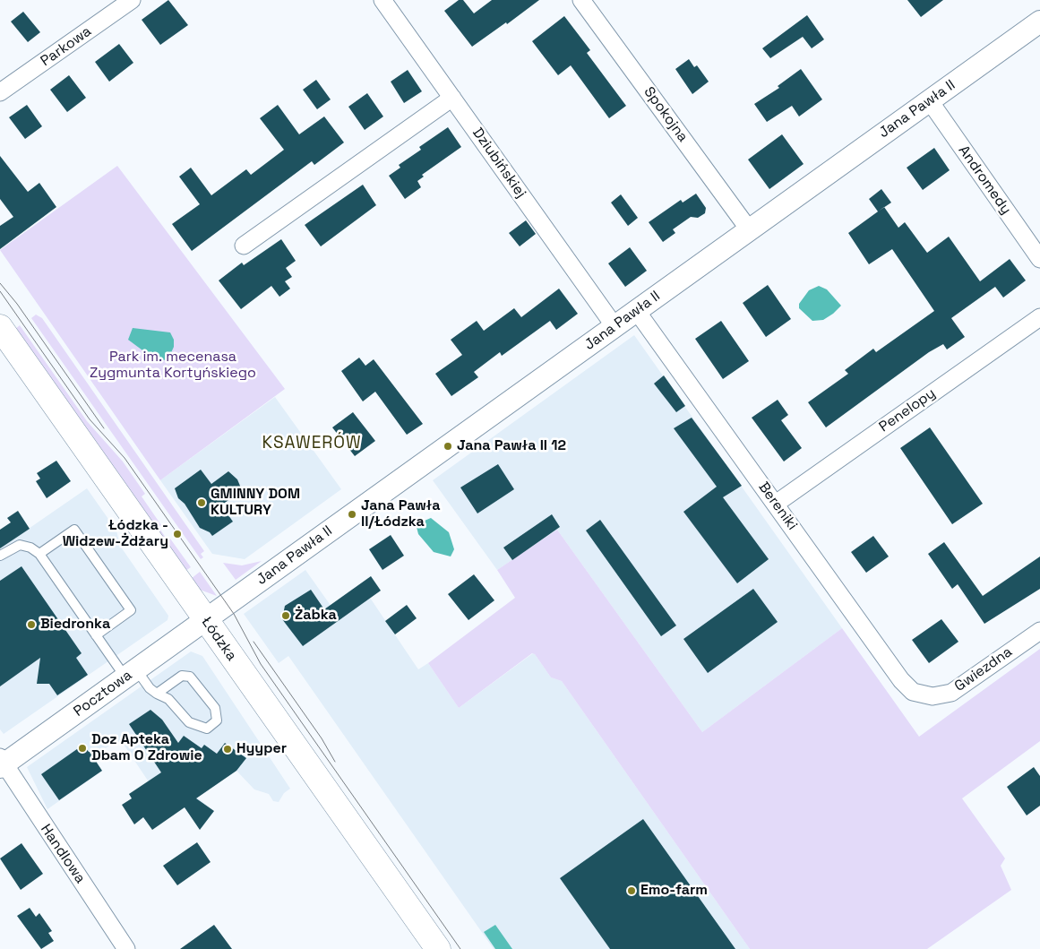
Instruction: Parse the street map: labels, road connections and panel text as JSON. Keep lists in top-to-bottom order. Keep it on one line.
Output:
{"streets":{"main road":["Łódzka"],"street":["Parkowa","Jana Pawła II","Spokojna","Dziubińskiej","Andromedy","Penelopy","Bereniki","Gwiezdna","Pocztowa","Handlowa"]},"crossings":[["Jana Pawła II","Spokojna"],["Jana Pawła II","Dziubińskiej"],["Jana Pawła II","Andromedy"],["Jana Pawła II","Bereniki"],["Jana Pawła II","Łódzka"],["Jana Pawła II","Pocztowa"],["Penelopy","Bereniki"],["Bereniki","Gwiezdna"],["Łódzka","Pocztowa"],["Pocztowa","Handlowa"]],"districts":["KSAWERÓW"],"parks":["Park im. mecenasa Zygmunta Kortyńskiego"],"places":["Jana Pawła II 12","GMINNY DOM KULTURY","Jana Pawła II/Łódzka","Łódzka - Widzew-Żdżary","Żabka","Biedronka","Doz Apteka Dbam O Zdrowie","Hyyper","Emo-farm"]}
